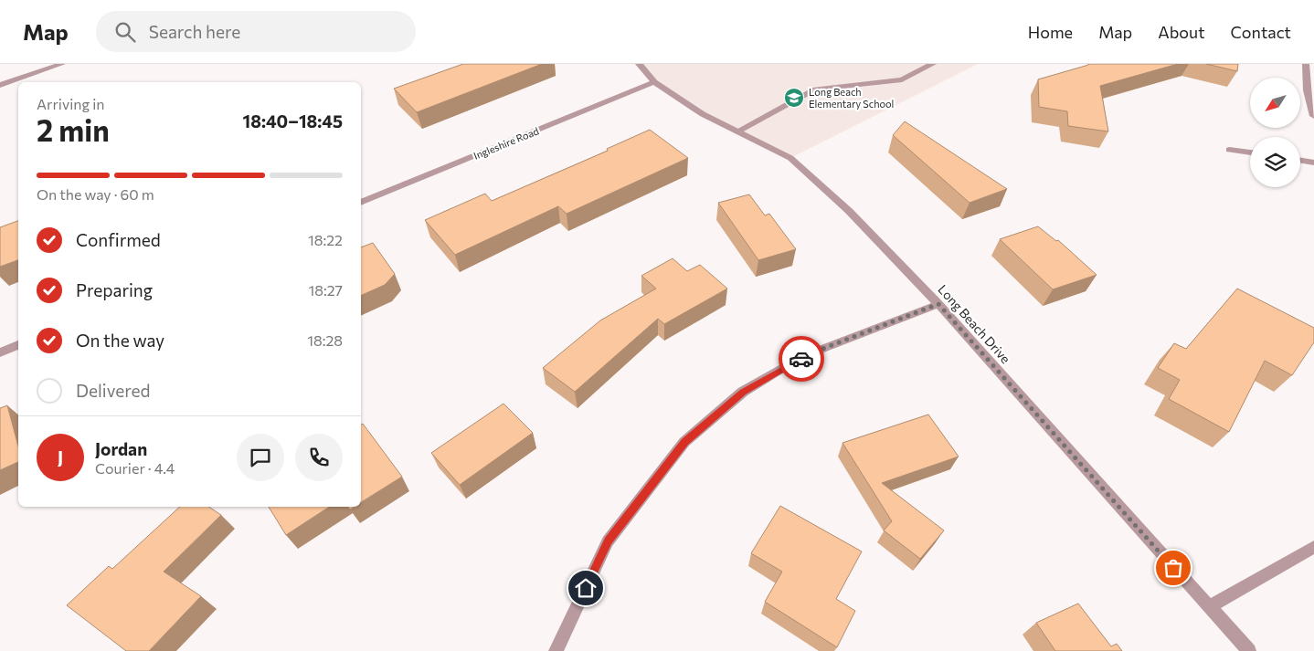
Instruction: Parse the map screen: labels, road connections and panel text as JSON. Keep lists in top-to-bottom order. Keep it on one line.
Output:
{"streets":{"street":["Ingleshire Road","Long Beach Drive"]},"crossings":[["Ingleshire Road","Long Beach Drive"]],"places":{"school or university":["Long Beach Elementary School"]},"north":"bottom left","page":{"header":"Map","search":"Search here","nav":["Home","Map","About","Contact"],"heading":["2 min","Arriving in","18:40–18:45"],"panel":["Jordan","Courier · 4.4"],"bar":"On the way · 60 m","list":[["Confirmed","18:22"],["Preparing","18:27"],["On the way","18:28"],"Delivered"],"round":"J"}}
